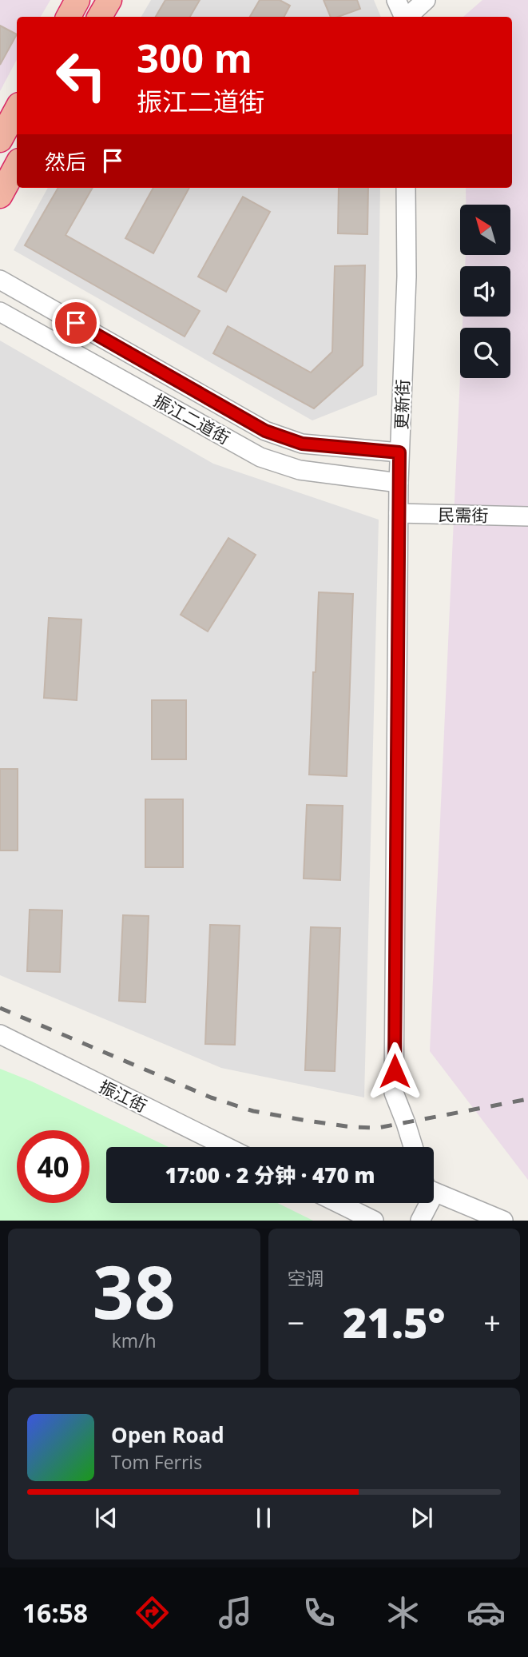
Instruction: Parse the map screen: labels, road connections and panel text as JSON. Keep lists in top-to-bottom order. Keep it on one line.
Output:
{"streets":{"street":["更新街","振江二道街","民需街","振江街"]},"crossings":[["更新街","振江二道街"],["更新街","民需街"]],"north":"top left","page":{"turn":["300 m","振江二道街"],"then":"然后","limit":"40","trip":"17:00 · 2 分钟 · 470 m","tile":[["38","km/h"],"空调"],"heat":["−","21.5°","+"],"song":["Open Road","Tom Ferris"],"tabs":"16:58"}}
